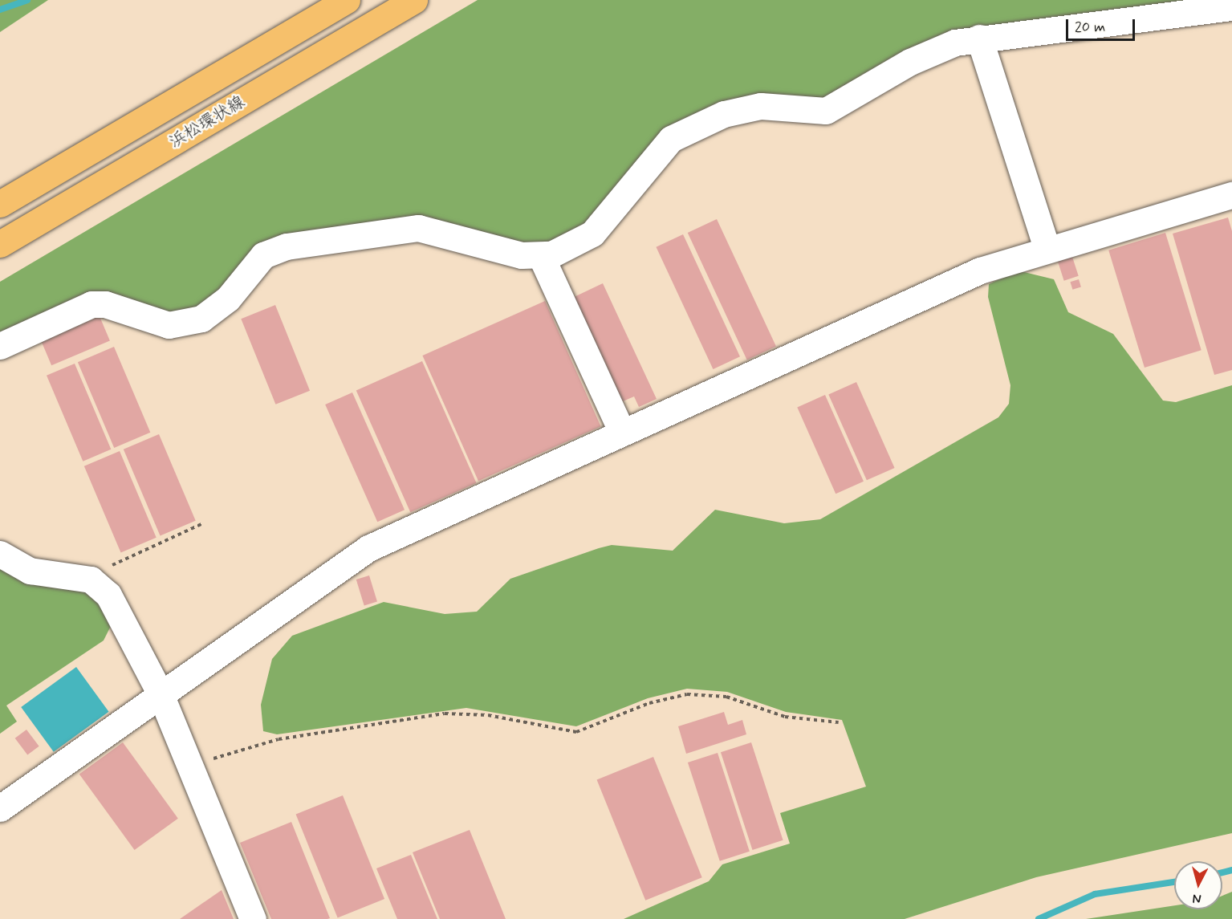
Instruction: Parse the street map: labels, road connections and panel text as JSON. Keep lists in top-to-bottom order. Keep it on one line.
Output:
{"streets":{"main road":["浜松環状線"]},"scale_bar":"20 m","north":"bottom"}
